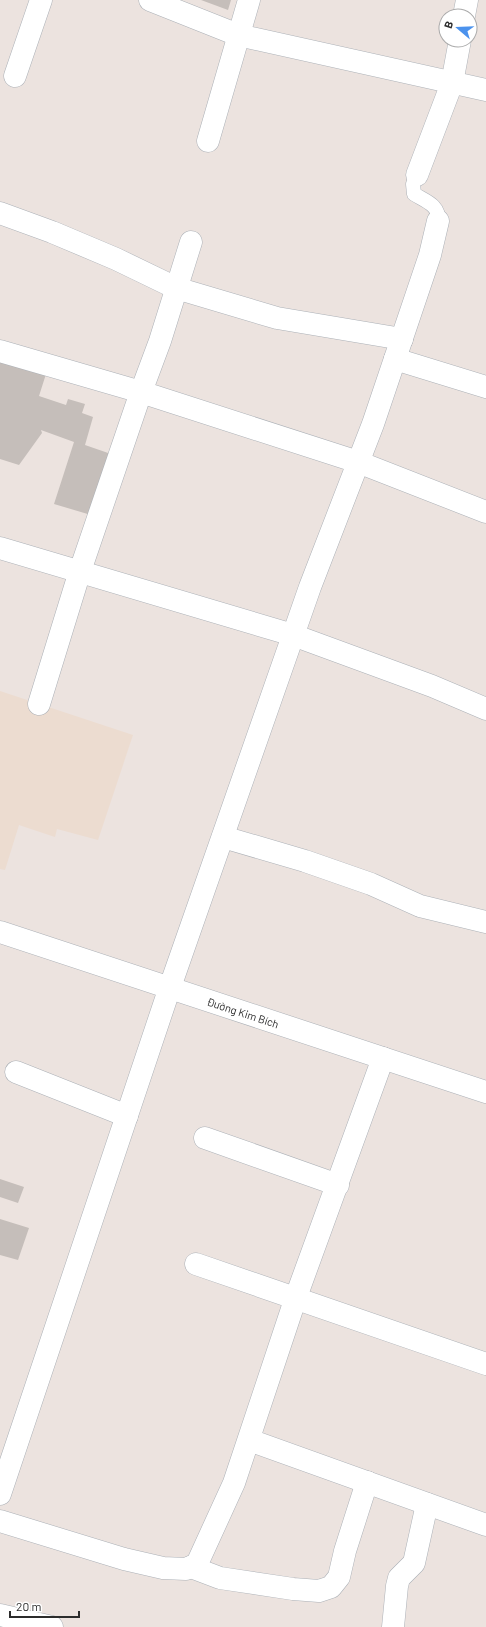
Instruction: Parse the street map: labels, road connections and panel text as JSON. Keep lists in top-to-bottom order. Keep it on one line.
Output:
{"streets":{"street":["Đường Kim Bích"]},"scale_bar":"20 m","north":"left"}
